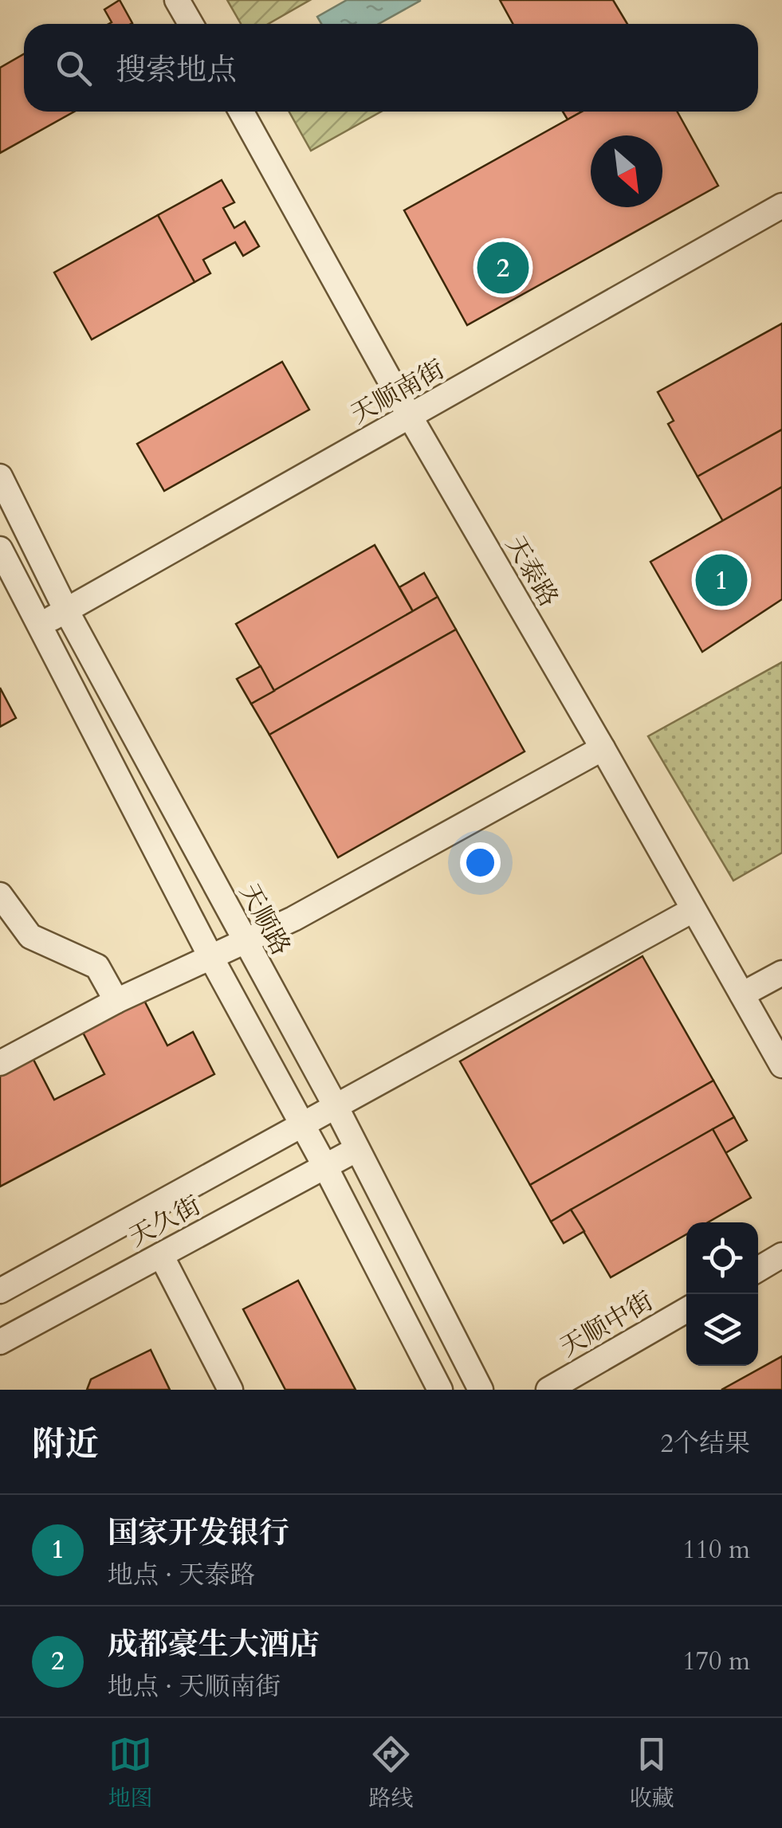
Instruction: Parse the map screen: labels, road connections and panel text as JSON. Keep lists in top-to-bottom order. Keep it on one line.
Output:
{"streets":{"street":["天顺南街","天泰路","天顺路","天久街","天顺中街"]},"crossings":[["天顺南街","天泰路"],["天顺南街","天顺路"],["天泰路","天久街"],["天顺路","天久街"]],"north":"bottom right","page":{"search":"搜索地点","pins":["2","1"],"heading":["附近","2个结果"],"list":[{"mark":"1","name":"国家开发银行","note":"地点 · 天泰路","value":"110 m"},{"mark":"2","name":"成都豪生大酒店","note":"地点 · 天顺南街","value":"170 m"}],"nav":["地图","路线","收藏"]}}
